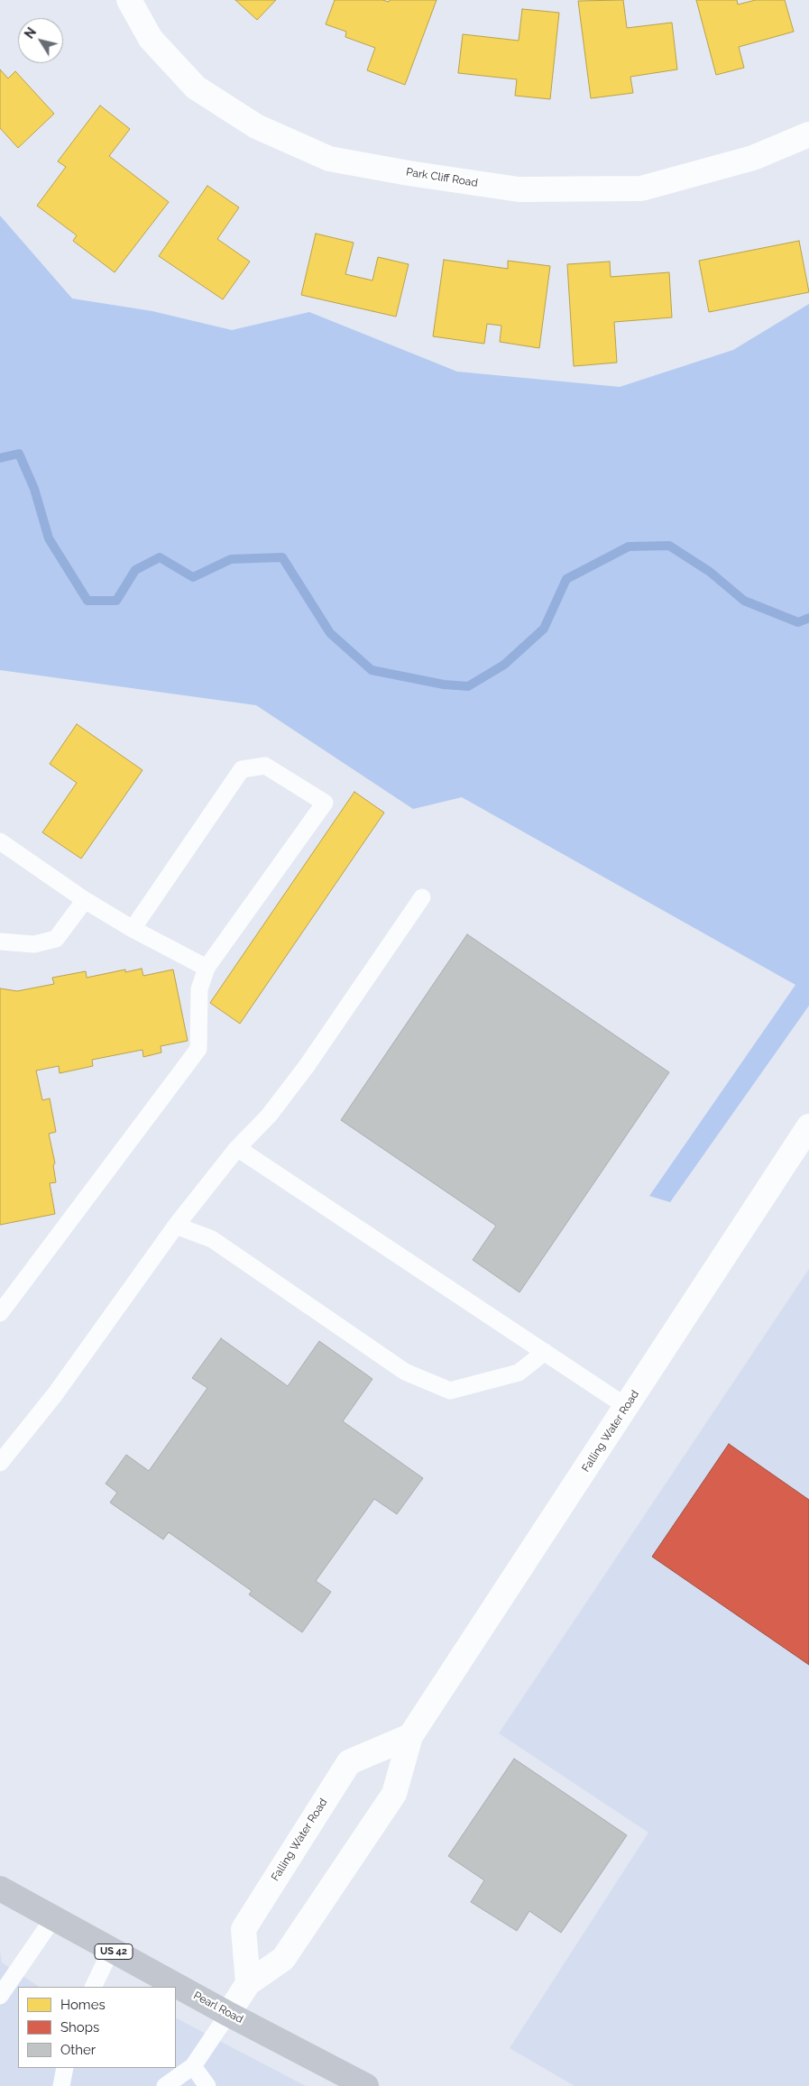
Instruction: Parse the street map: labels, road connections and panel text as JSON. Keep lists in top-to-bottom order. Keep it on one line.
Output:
{"streets":{"main road":["US 42","Pearl Road"],"street":["Park Cliff Road","Falling Water Road"]},"crossings":[["Falling Water Road","Pearl Road"]],"legend":["Homes","Shops","Other"],"north":"top left"}
